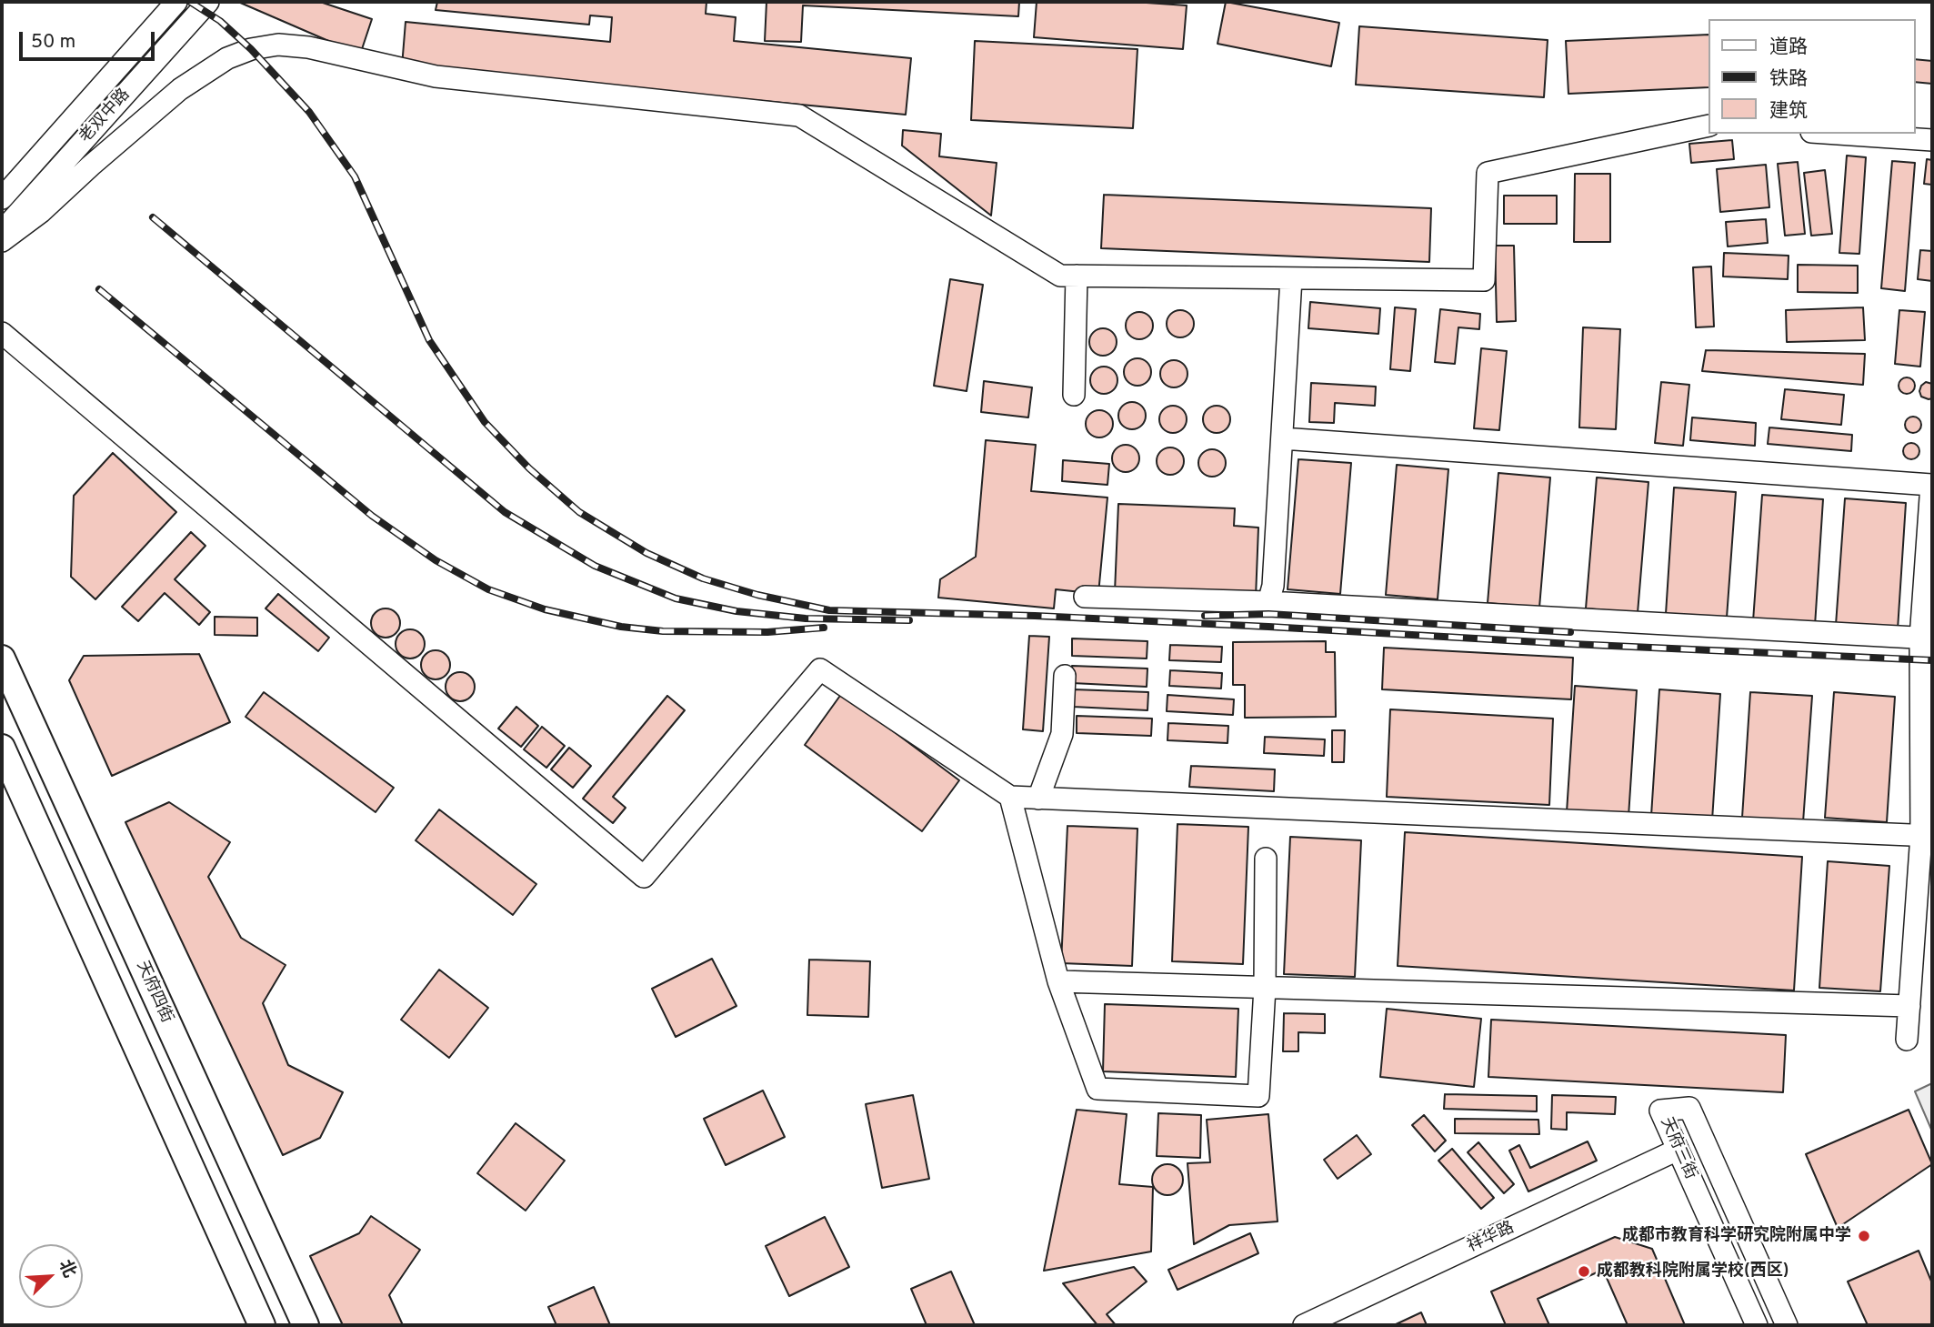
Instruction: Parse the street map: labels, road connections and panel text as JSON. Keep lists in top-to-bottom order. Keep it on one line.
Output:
{"streets":{"main road":["天府四街"],"street":["老双中路","天府三街","祥华路"]},"crossings":[["天府三街","祥华路"]],"places":["成都市教育科学研究院附属中学","成都教科院附属学校(西区)"],"legend":["道路","铁路","建筑"],"scale_bar":"50 m","north":"top right"}
